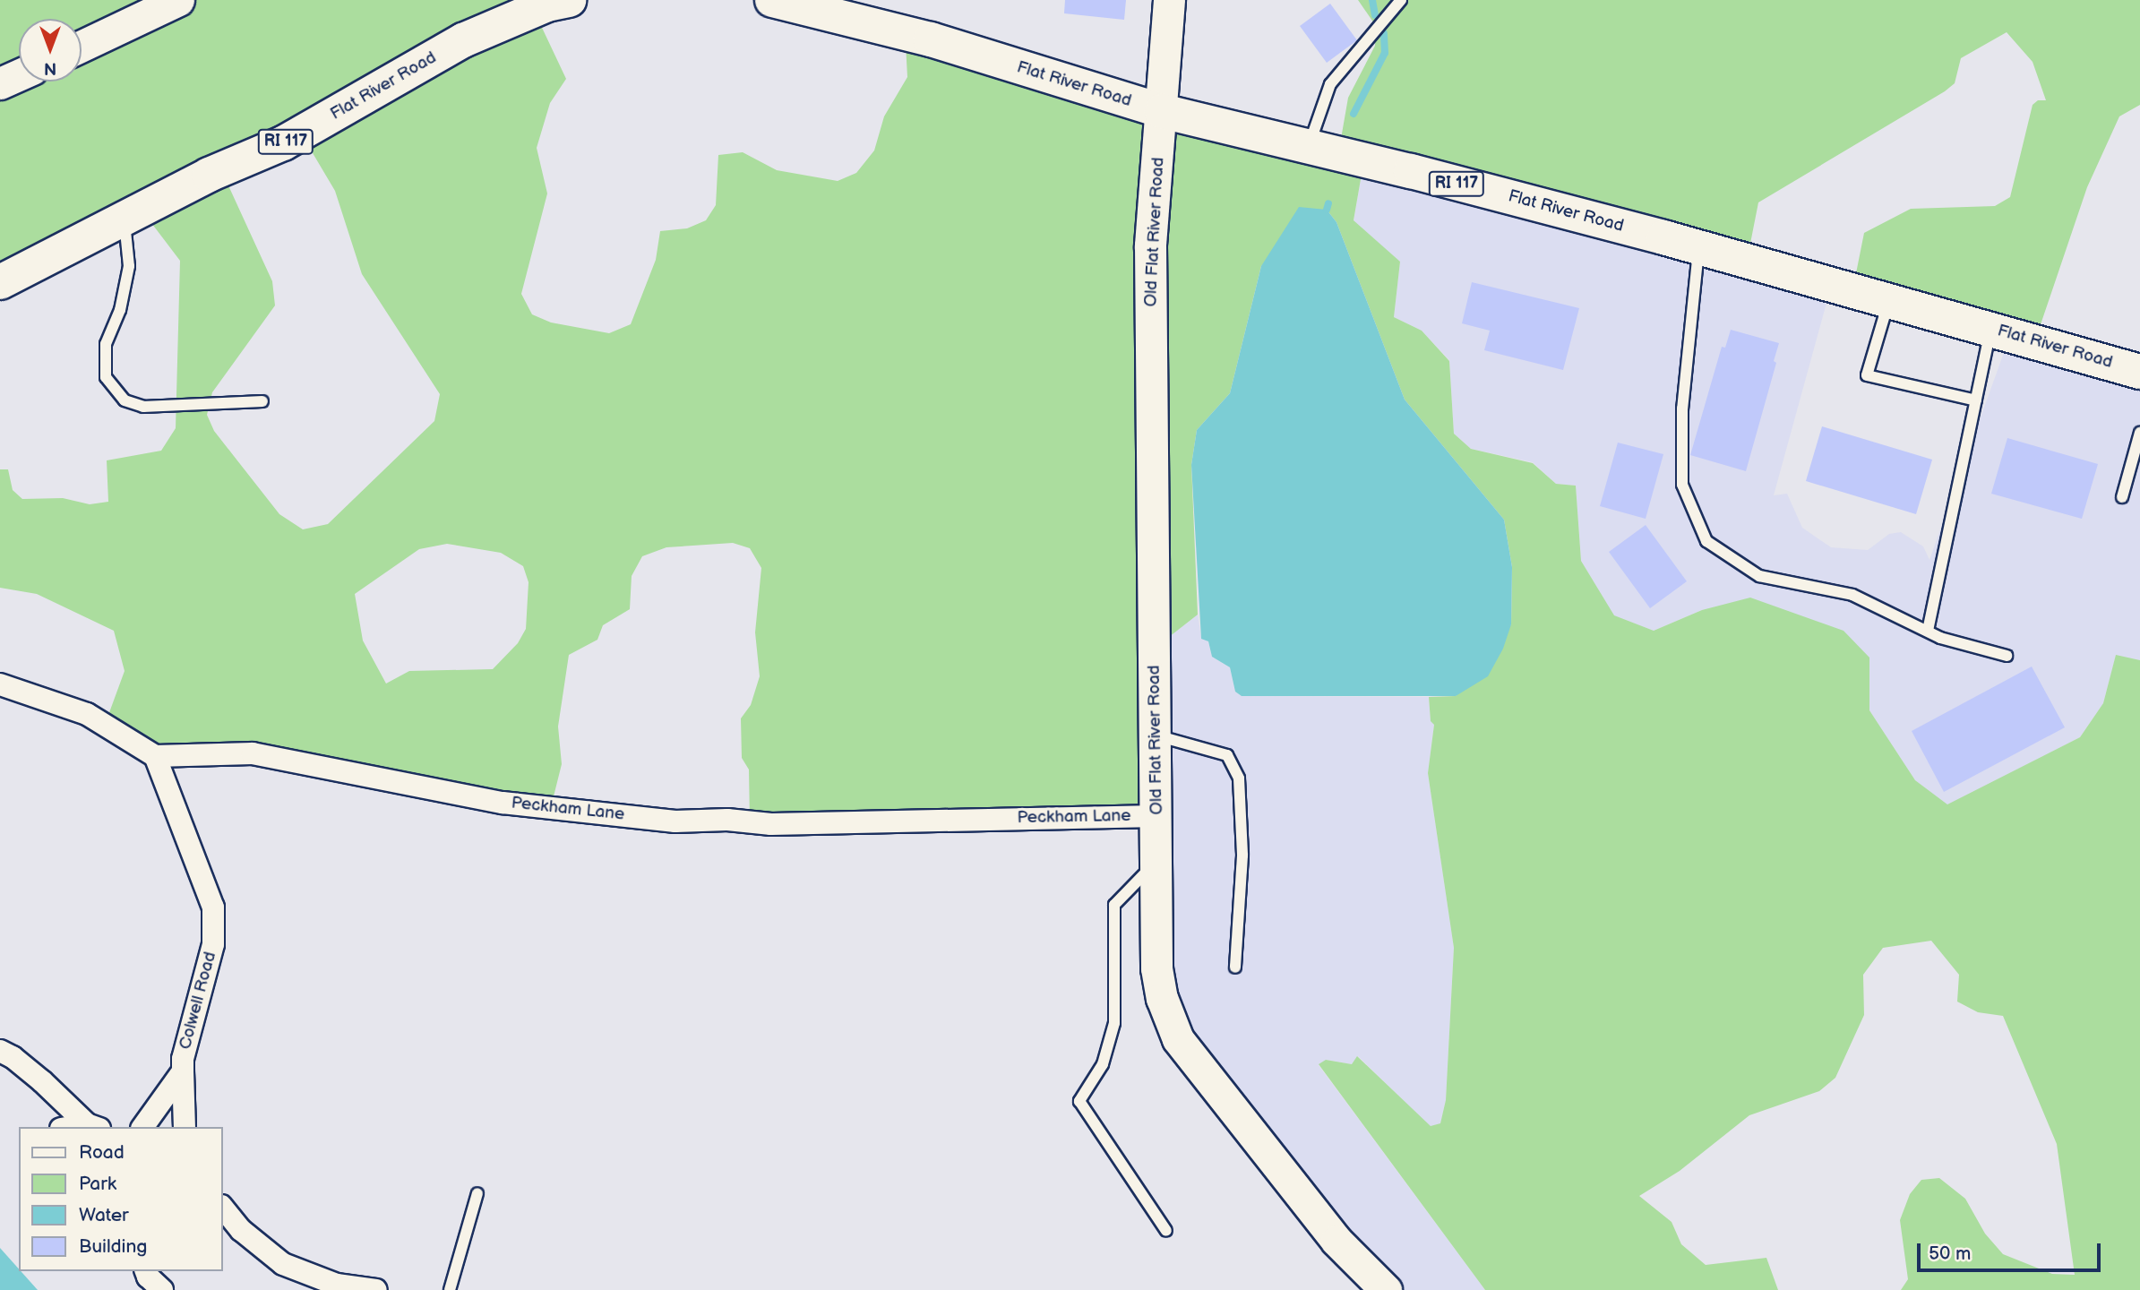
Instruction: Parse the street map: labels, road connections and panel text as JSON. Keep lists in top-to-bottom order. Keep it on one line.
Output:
{"streets":{"main road":["Flat River Road","RI 117"],"street":["Old Flat River Road","Peckham Lane","Colwell Road"]},"crossings":[["Flat River Road","Old Flat River Road"],["Old Flat River Road","Peckham Lane"],["Peckham Lane","Colwell Road"]],"legend":["Road","Park","Water","Building"],"scale_bar":"50 m","north":"bottom"}
